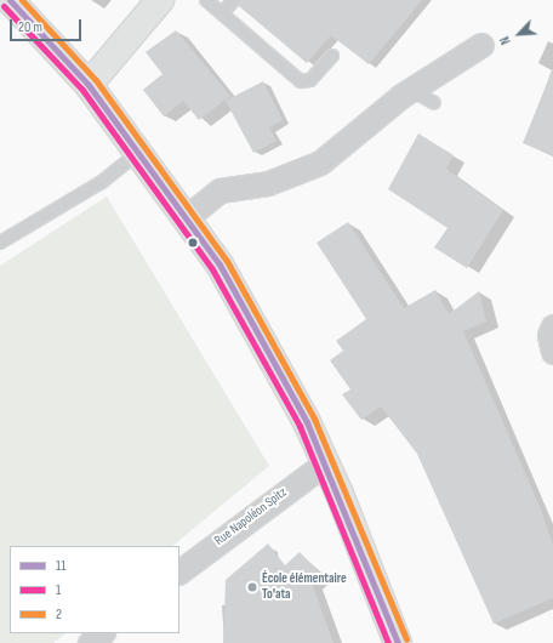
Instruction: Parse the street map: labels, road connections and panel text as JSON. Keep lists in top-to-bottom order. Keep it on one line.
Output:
{"streets":{"street":["Rue Napoléon Spitz"]},"places":["École élémentaire To'ata"],"lines":["transit line 11","transit line 2","transit line 1"],"legend":["11","1","2"],"scale_bar":"20 m","north":"bottom left"}
